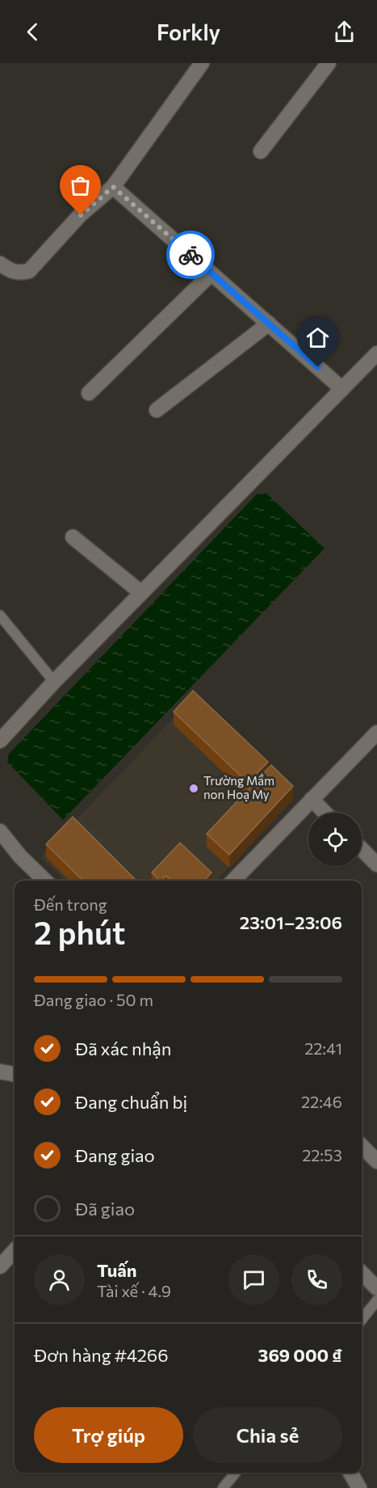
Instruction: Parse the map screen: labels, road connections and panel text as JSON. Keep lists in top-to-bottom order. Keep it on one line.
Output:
{"places":["Trường Mầm non Hoạ My"],"page":{"header":"Forkly","heading":["2 phút","Đến trong","23:01–23:06"],"panel":["Tuấn","Tài xế · 4.9","Đơn hàng #4266","369 000 ₫"],"bar":"Đang giao · 50 m","list":[["Đã xác nhận","22:41"],["Đang chuẩn bị","22:46"],["Đang giao","22:53"],"Đã giao"],"buttons":["Trợ giúp","Chia sẻ"]}}
